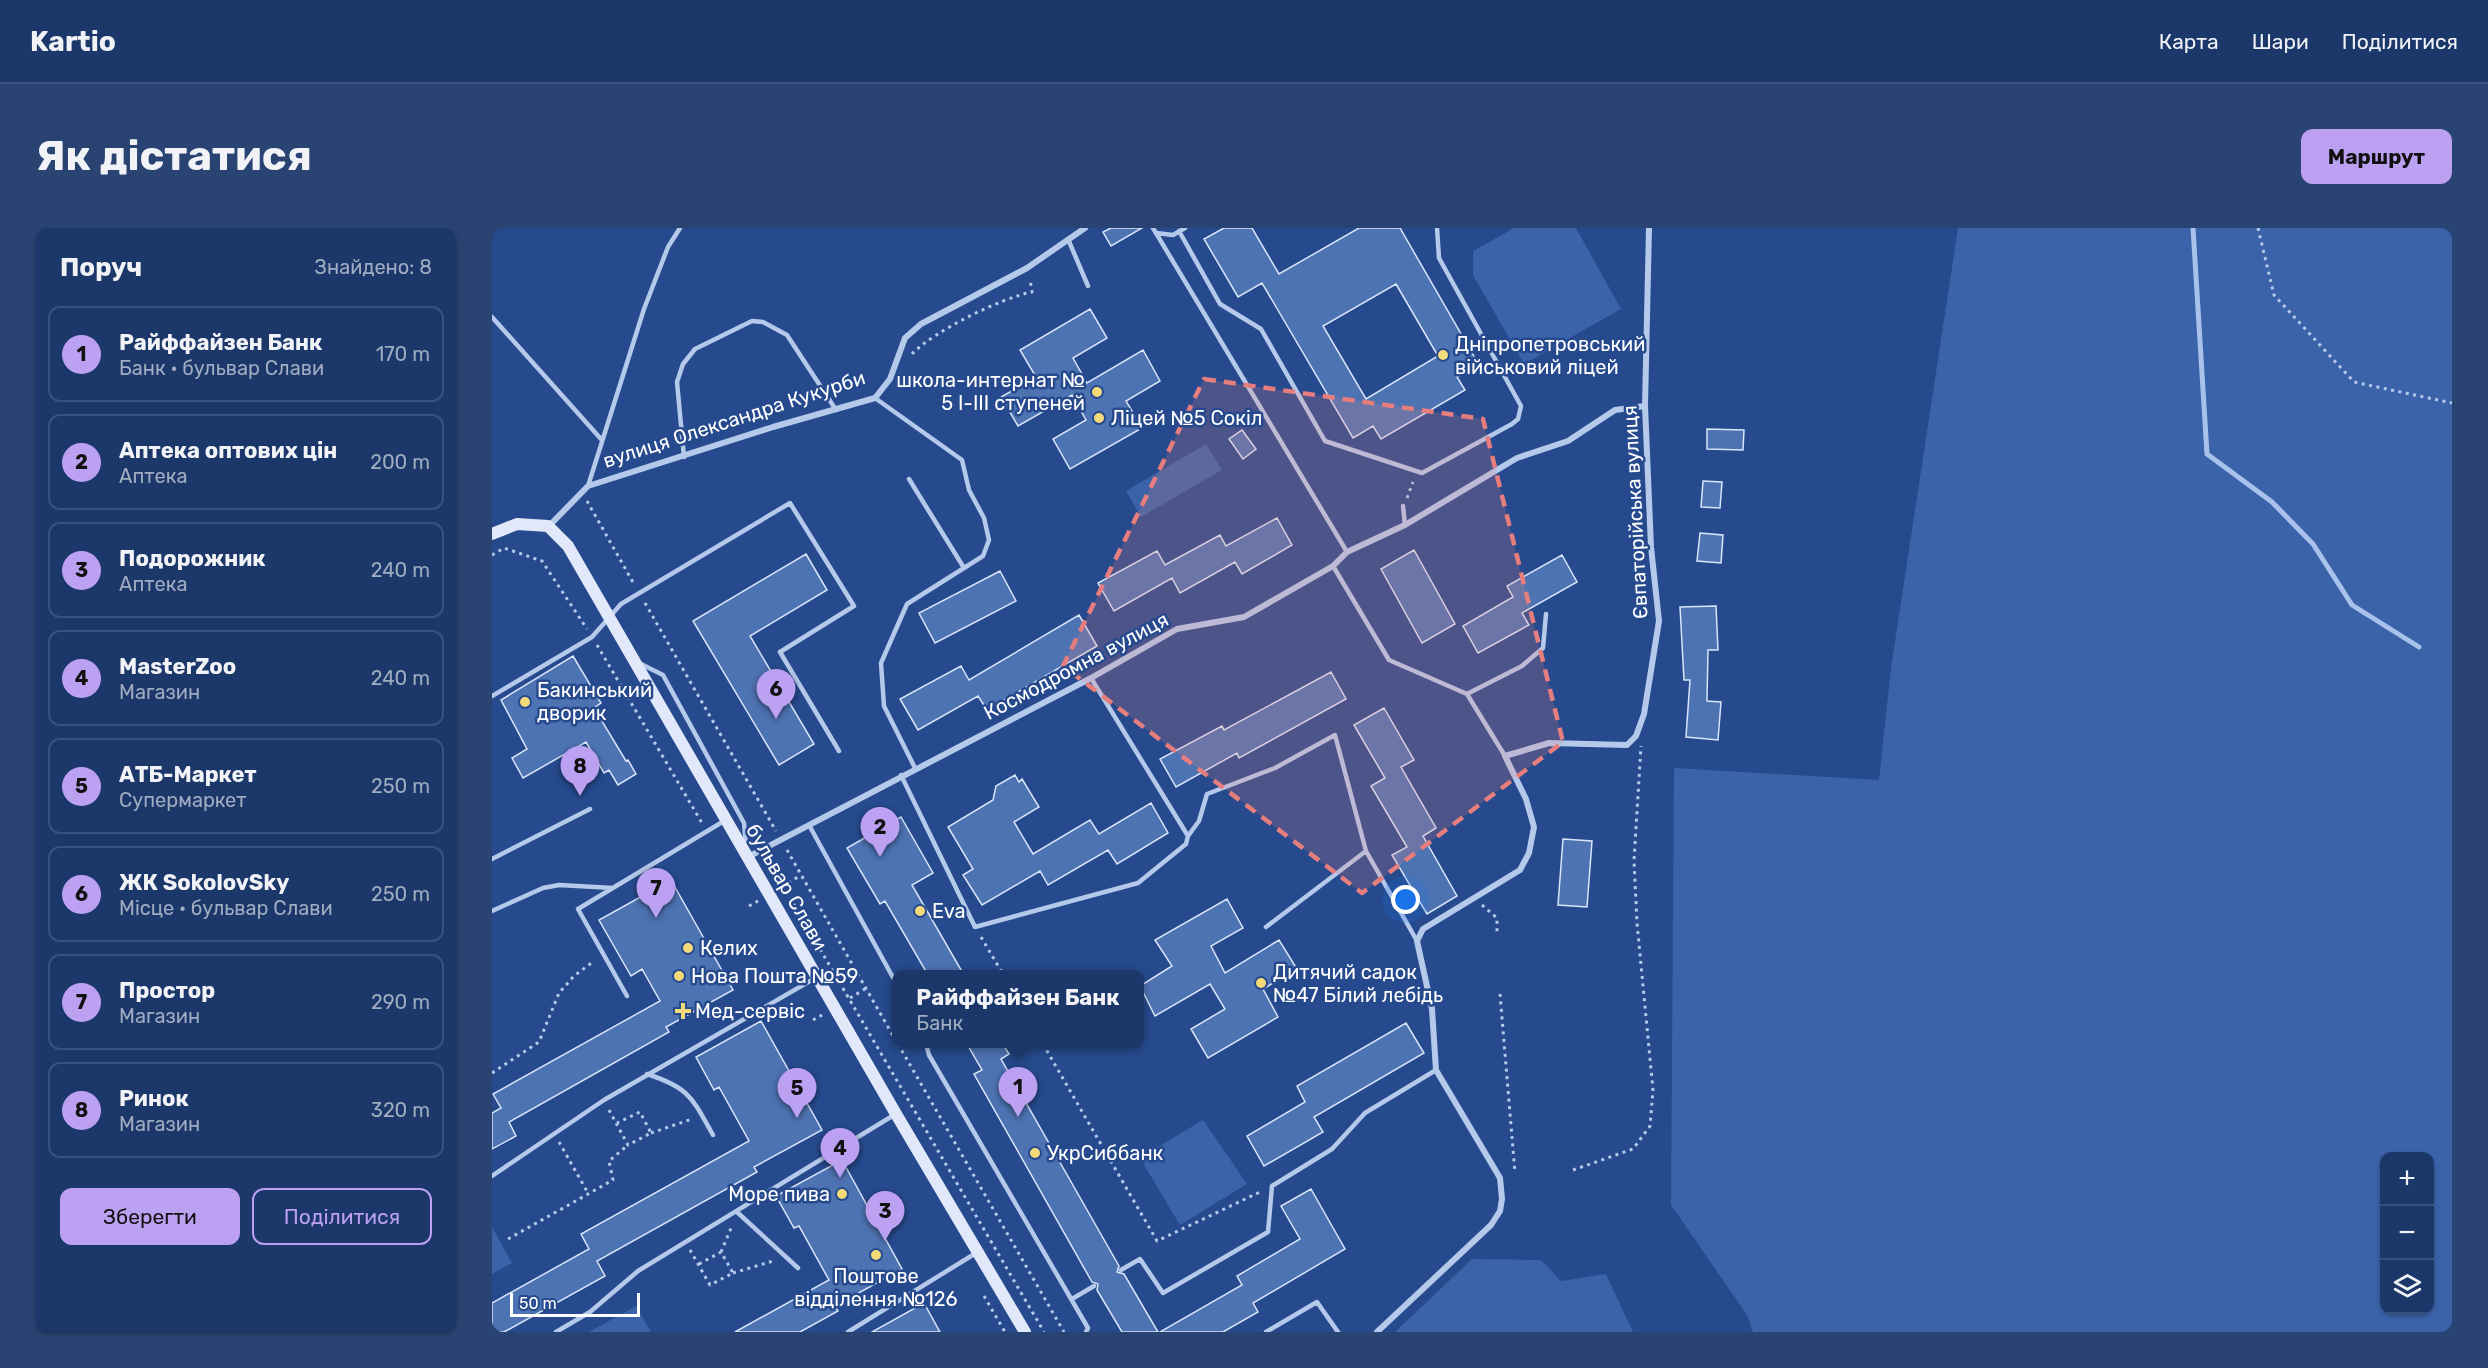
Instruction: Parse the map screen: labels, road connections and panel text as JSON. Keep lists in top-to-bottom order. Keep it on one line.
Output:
{"streets":{"street":["вулиця Олександра Кукурби","Євпаторійська вулиця","Космодромна вулиця","бульвар Слави"]},"crossings":[["вулиця Олександра Кукурби","бульвар Слави"],["Євпаторійська вулиця","Космодромна вулиця"],["Космодромна вулиця","бульвар Слави"]],"places":{"other":["Дніпропетровський військовий ліцей","школа-интернат № 5 I-III ступеней","Ліцей №5 Сокіл","Бакинський дворик","Eva","Келих","Нова Пошта №59","Дитячий садок №47 Білий лебідь","УкрСиббанк","Море пива","Поштове відділення №126"],"health":["Мед-сервіс"]},"scale_bar":"50 m","page":{"header":"Kartio","nav":["Карта","Шари","Поділитися"],"buttons":["Маршрут",["Зберегти","Поділитися"]],"title":"Як дістатися","heading":["Поруч","Знайдено: 8"],"list":[{"mark":"1","name":"Райффайзен Банк","note":"Банк · бульвар Слави","value":"170 m"},{"mark":"2","name":"Аптека оптових цін","note":"Аптека","value":"200 m"},{"mark":"3","name":"Подорожник","note":"Аптека","value":"240 m"},{"mark":"4","name":"MasterZoo","note":"Магазин","value":"240 m"},{"mark":"5","name":"АТБ-Маркет","note":"Супермаркет","value":"250 m"},{"mark":"6","name":"ЖК SokolovSky","note":"Місце · бульвар Слави","value":"250 m"},{"mark":"7","name":"Простор","note":"Магазин","value":"290 m"},{"mark":"8","name":"Ринок","note":"Магазин","value":"320 m"}],"pins":["6","8","2","7","1","5","4","3"],"popup":["Райффайзен Банк","Банк"],"map_buttons":["+","−"],"scale":"50 m"}}
